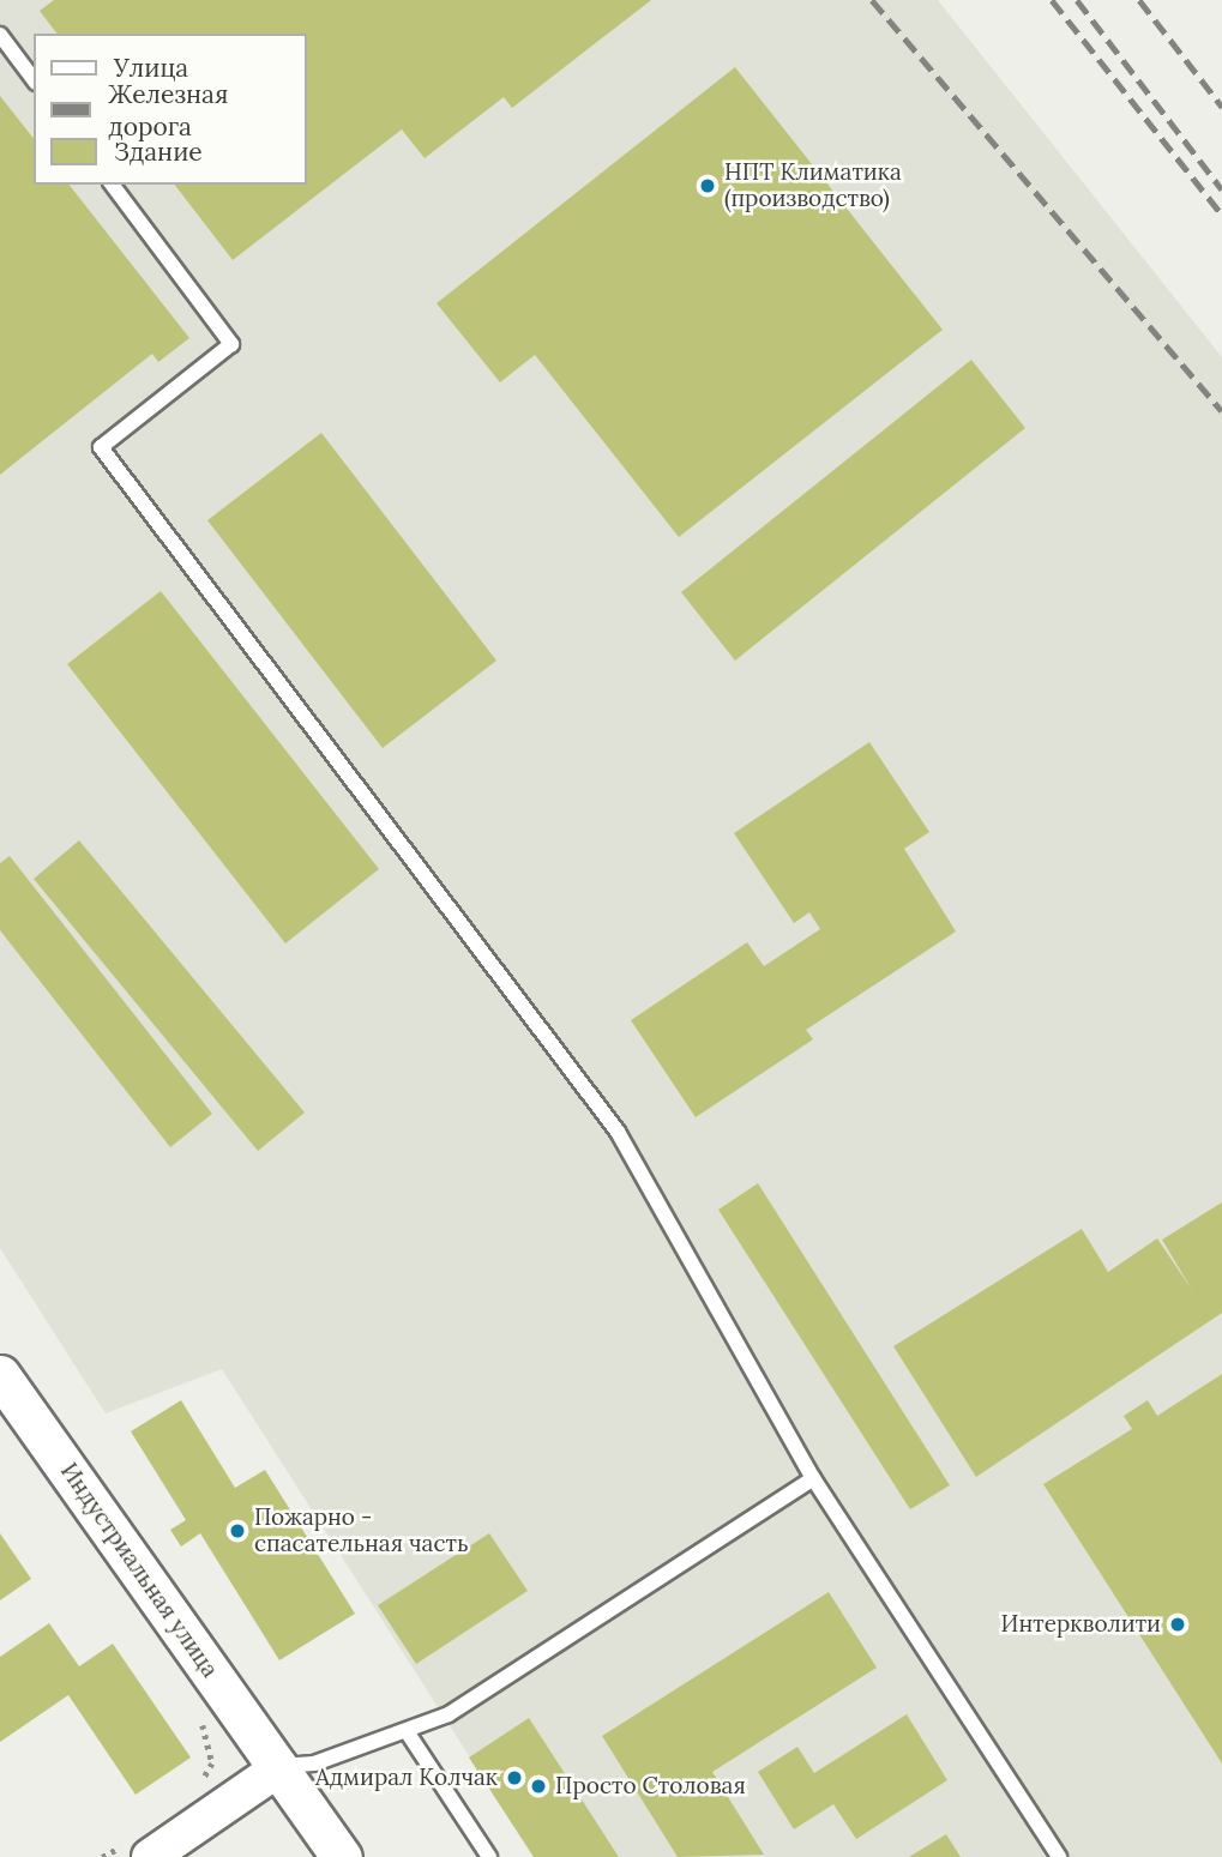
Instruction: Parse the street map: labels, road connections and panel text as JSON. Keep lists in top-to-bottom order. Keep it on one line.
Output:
{"streets":{"main road":["Индустриальная улица"]},"places":["НПТ Климатика (производство)","Пожарно - спасательная часть","Интеркволити","Адмирал Колчак","Просто Столовая"],"legend":["Улица","Железная дорога","Здание"]}
